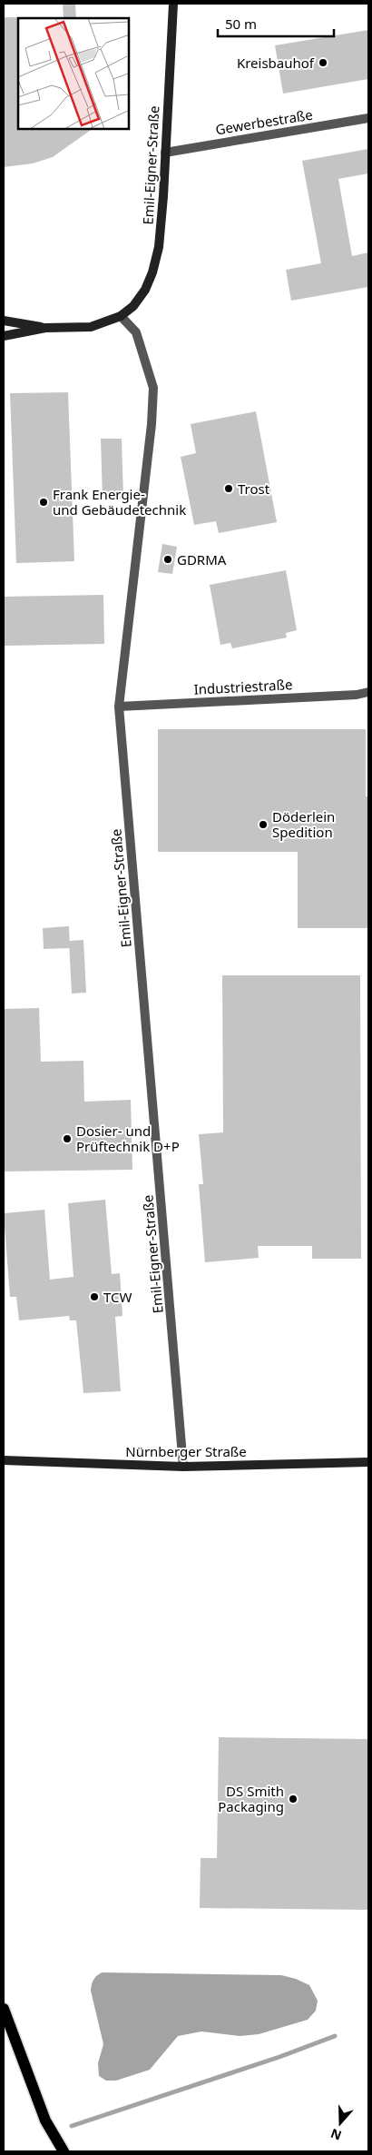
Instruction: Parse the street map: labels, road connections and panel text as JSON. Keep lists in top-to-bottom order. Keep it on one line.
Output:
{"streets":{"main road":["Emil-Eigner-Straße","Nürnberger Straße"],"street":["Gewerbestraße","Industriestraße"]},"crossings":[["Gewerbestraße","Emil-Eigner-Straße"],["Emil-Eigner-Straße","Industriestraße"],["Emil-Eigner-Straße","Nürnberger Straße"]],"places":["Kreisbauhof","Trost","Frank Energie- und Gebäudetechnik","GDRMA","Döderlein Spedition","Dosier- und Prüftechnik D+P","TCW","DS Smith Packaging"],"scale_bar":"50 m","north":"bottom"}
